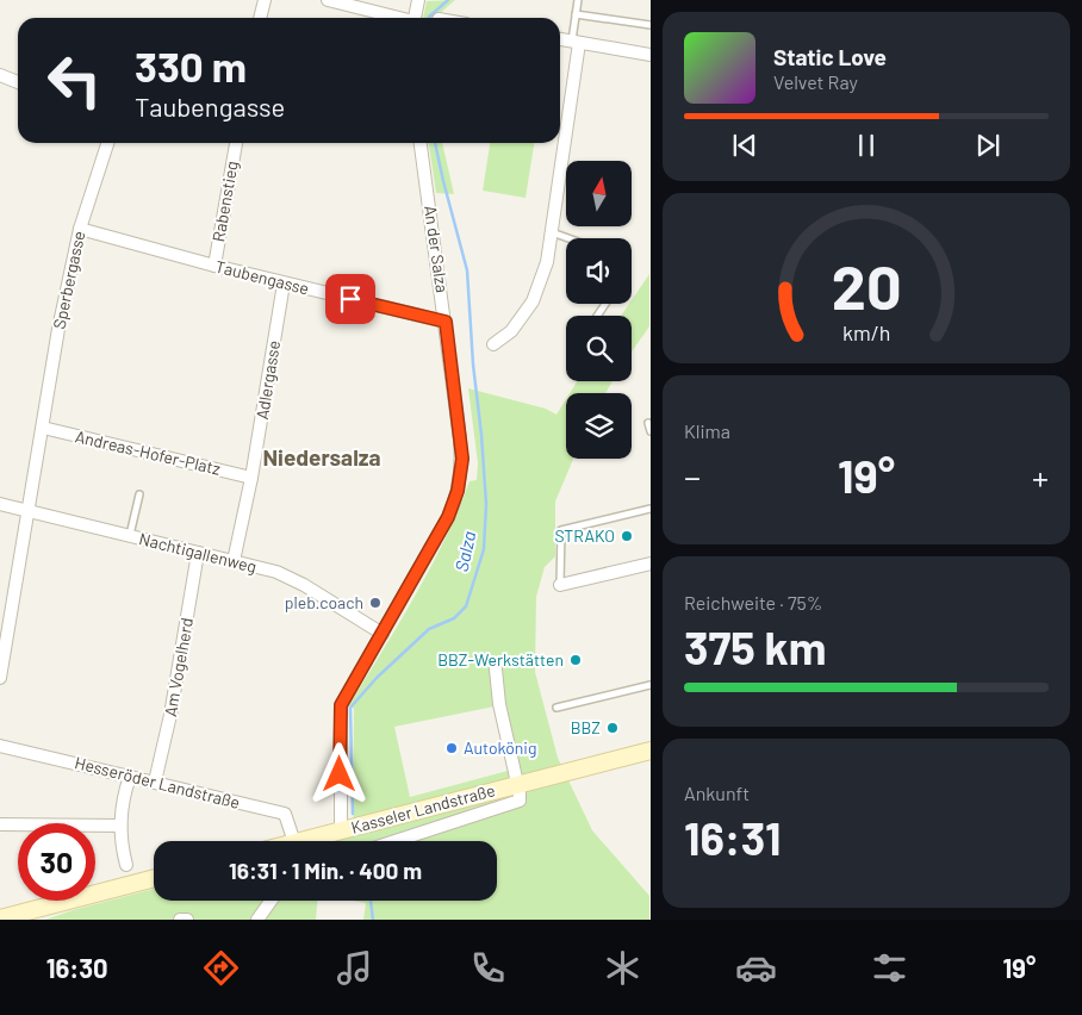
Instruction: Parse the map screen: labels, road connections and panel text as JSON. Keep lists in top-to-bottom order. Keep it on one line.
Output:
{"streets":{"main road":["Kasseler Landstraße"],"street":["Rabenstieg","An der Salza","Taubengasse","Sperbergasse","Adlergasse","Andreas-Hofer-Platz","Nachtigallenweg","Am Vogelherd","Hesseröder Landstraße"]},"crossings":[["Rabenstieg","Taubengasse"],["An der Salza","Taubengasse"],["An der Salza","Nachtigallenweg"],["An der Salza","Kasseler Landstraße"],["Taubengasse","Sperbergasse"],["Taubengasse","Adlergasse"],["Sperbergasse","Andreas-Hofer-Platz"],["Adlergasse","Andreas-Hofer-Platz"],["Nachtigallenweg","Am Vogelherd"],["Am Vogelherd","Hesseröder Landstraße"]],"districts":["Niedersalza"],"water":["Salza"],"places":["STRAKO","pleb.coach","BBZ-Werkstätten","BBZ","Autokönig"],"north":"top","page":{"turn":["330 m","Taubengasse"],"song":["Static Love","Velvet Ray"],"tile":["Klima",["Reichweite · 75%","375 km"],["Ankunft","16:31"]],"heat":["−","19°","+"],"limit":"30","trip":"16:31 · 1 Min. · 400 m","tabs":["16:30","19°"],"gauge":["20","km/h"]}}
